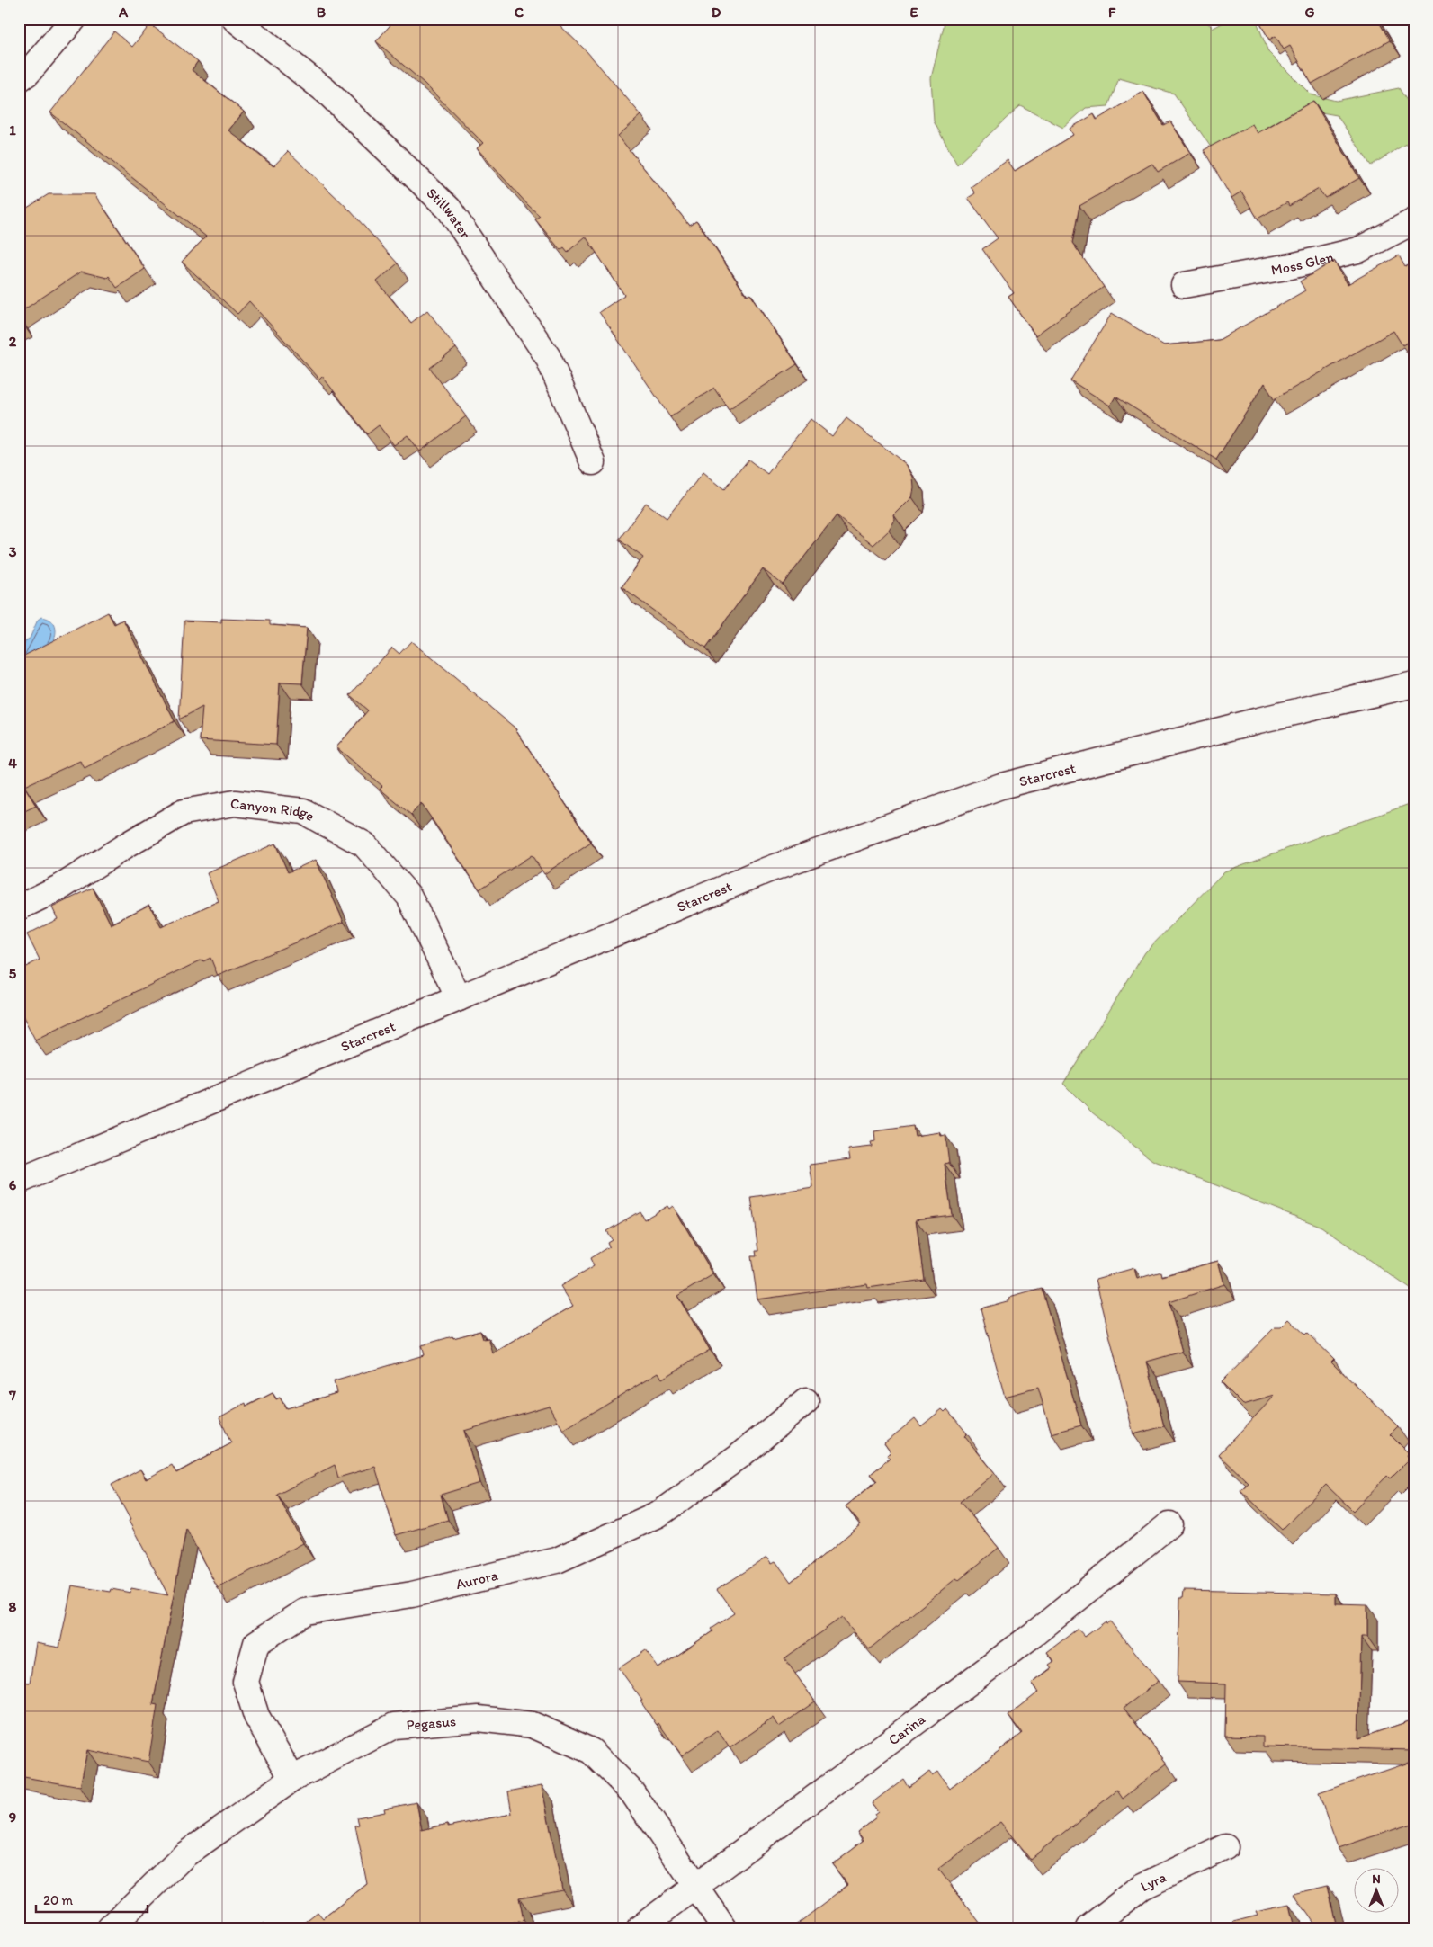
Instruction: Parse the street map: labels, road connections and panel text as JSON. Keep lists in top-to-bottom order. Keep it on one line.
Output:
{"streets":{"street":["Stillwater","Moss Glen","Starcrest","Canyon Ridge","Aurora","Pegasus","Carina","Lyra"]},"crossings":[["Starcrest","Canyon Ridge"],["Aurora","Pegasus"],["Pegasus","Carina"]],"scale_bar":"20 m","north":"top","grid":{"columns":["A","B","C","D","E","F","G"],"rows":["1","2","3","4","5","6","7","8","9"]}}
